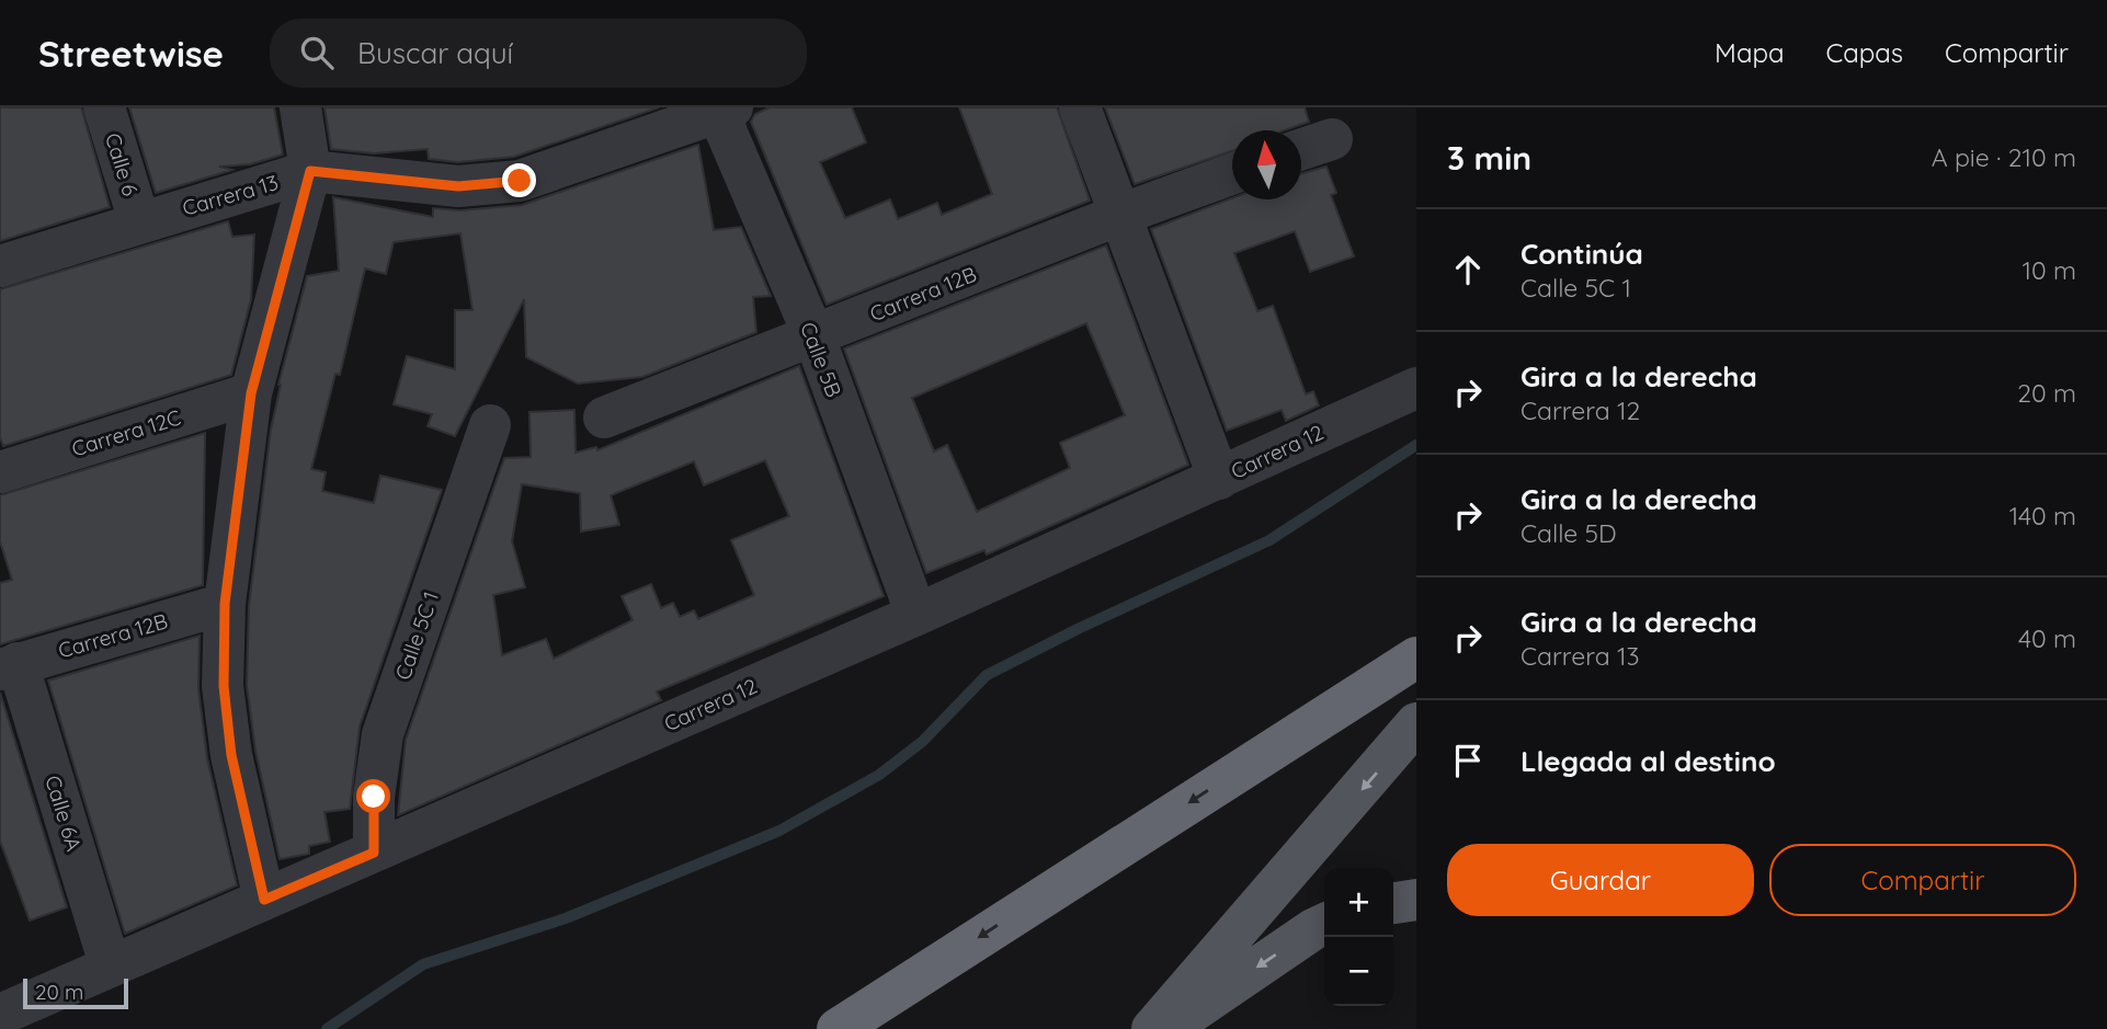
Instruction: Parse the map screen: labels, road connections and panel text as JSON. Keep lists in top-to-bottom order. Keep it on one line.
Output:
{"streets":{"street":["Calle 6","Carrera 13","Carrera 12B","Calle 5B","Carrera 12C","Carrera 12","Calle 5C 1","Calle 6A"]},"crossings":[["Calle 6","Carrera 13"],["Carrera 13","Calle 5B"],["Carrera 12B","Calle 5B"],["Carrera 12B","Calle 6A"],["Calle 5B","Carrera 12"],["Carrera 12","Calle 5C 1"],["Carrera 12","Calle 6A"]],"scale_bar":"20 m","north":"top","page":{"header":"Streetwise","search":"Buscar aquí","nav":["Mapa","Capas","Compartir"],"heading":["3 min","A pie · 210 m"],"list":[["Continúa","Calle 5C 1","10 m"],["Gira a la derecha","Carrera 12","20 m"],["Gira a la derecha","Calle 5D","140 m"],["Gira a la derecha","Carrera 13","40 m"],"Llegada al destino"],"buttons":["Guardar","Compartir"],"map_buttons":["+","−"],"scale":"20 m"}}
